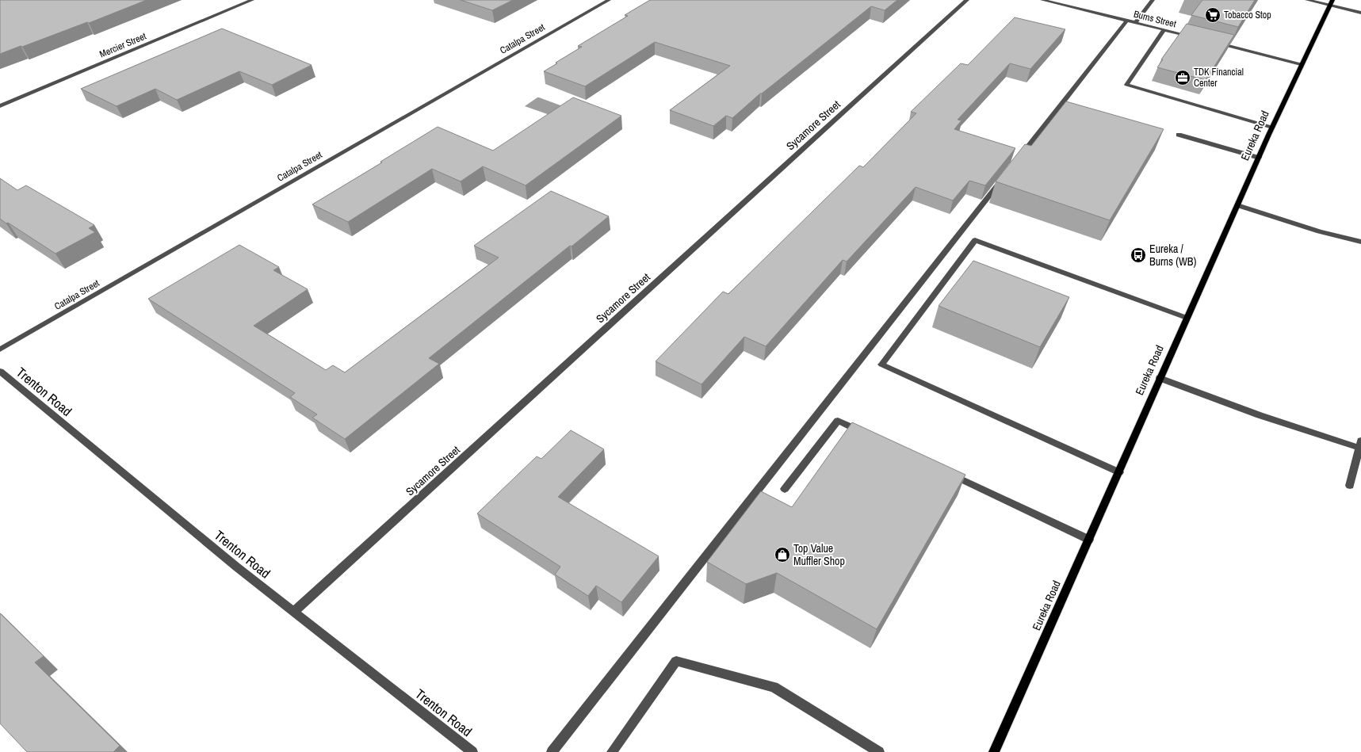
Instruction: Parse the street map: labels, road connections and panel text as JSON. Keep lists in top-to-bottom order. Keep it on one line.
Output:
{"streets":{"main road":["Eureka Road"],"street":["Burns Street","Catalpa Street","Mercier Street","Sycamore Street","Trenton Road"]},"crossings":[["Sycamore Street","Trenton Road"]],"places":{"supermarket":["Tobacco Stop"],"office":["TDK Financial Center"],"bus stop":["Eureka / Burns (WB)"],"shop":["Top Value Muffler Shop"]}}
